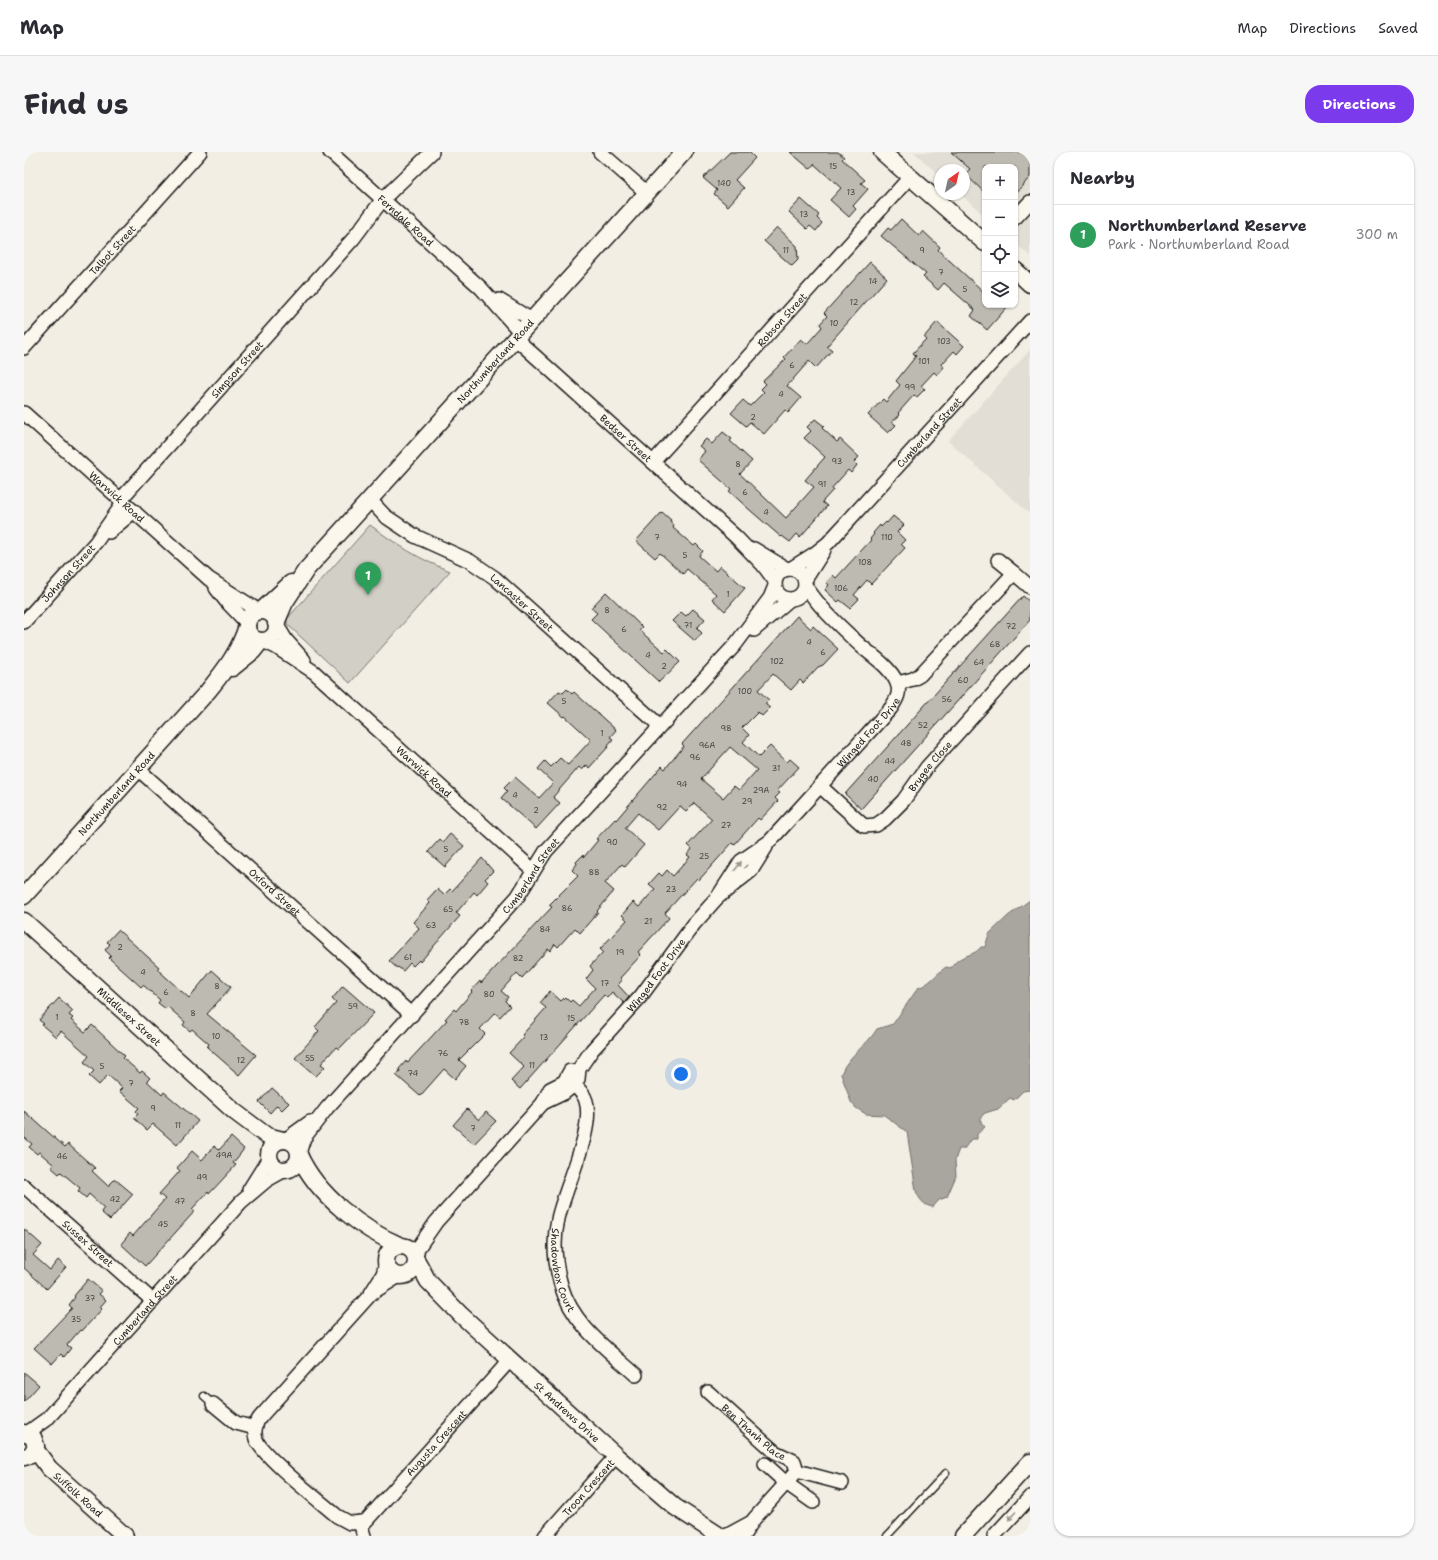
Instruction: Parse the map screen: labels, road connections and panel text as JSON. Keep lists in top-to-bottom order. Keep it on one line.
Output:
{"streets":{"street":["Ferndale Road","Talbot Street","Robson Street","Northumberland Road","Simpson Street","Cumberland Street","Bedser Street","Warwick Road","Johnson Street","Lancaster Street","Winged Foot Drive","Brygee Close","Oxford Street","Middlesex Street","Sussex Street","Shadowbox Court","St Andrews Drive","Ben Thanh Place","Augusta Crescent","Troon Crescent","Suffolk Road"]},"crossings":[["Ferndale Road","Northumberland Road"],["Ferndale Road","Simpson Street"],["Ferndale Road","Bedser Street"],["Robson Street","Bedser Street"],["Northumberland Road","Bedser Street"],["Northumberland Road","Warwick Road"],["Northumberland Road","Lancaster Street"],["Northumberland Road","Oxford Street"],["Simpson Street","Warwick Road"],["Simpson Street","Johnson Street"],["Cumberland Street","Bedser Street"],["Cumberland Street","Warwick Road"],["Cumberland Street","Lancaster Street"],["Cumberland Street","Oxford Street"],["Cumberland Street","Middlesex Street"],["Cumberland Street","Sussex Street"],["Cumberland Street","Suffolk Road"],["Warwick Road","Johnson Street"],["Winged Foot Drive","Brygee Close"],["Winged Foot Drive","Shadowbox Court"],["St Andrews Drive","Augusta Crescent"],["St Andrews Drive","Troon Crescent"]],"house_numbers":["15","140","13","13","11","9","7","14","5","12","10","103","101","6","99","4","2","93","8","91","6","4","7","110","5","108","106","1","8","71","72","6","4","68","6","4","102","64","2","60","100","56","5","52","98","1","48","96A","96","44","31","40","94","29A","4","29","92","2","27","90","5","25","88","23","86","65","21","63","84","2","19","61","82","4","17","8","6","80","59","8","1","15","78","10","13","76","55","12","11","5","74","7","9","11","7","49A","46","49","42","47","45","37","35"],"north":"top right","page":{"header":"Map","nav":["Map","Directions","Saved"],"title":"Find us","buttons":"Directions","heading":"Nearby","map_buttons":["+","−"],"list":[{"mark":"1","name":"Northumberland Reserve","note":"Park · Northumberland Road","value":"300 m"}],"pins":"1"}}
